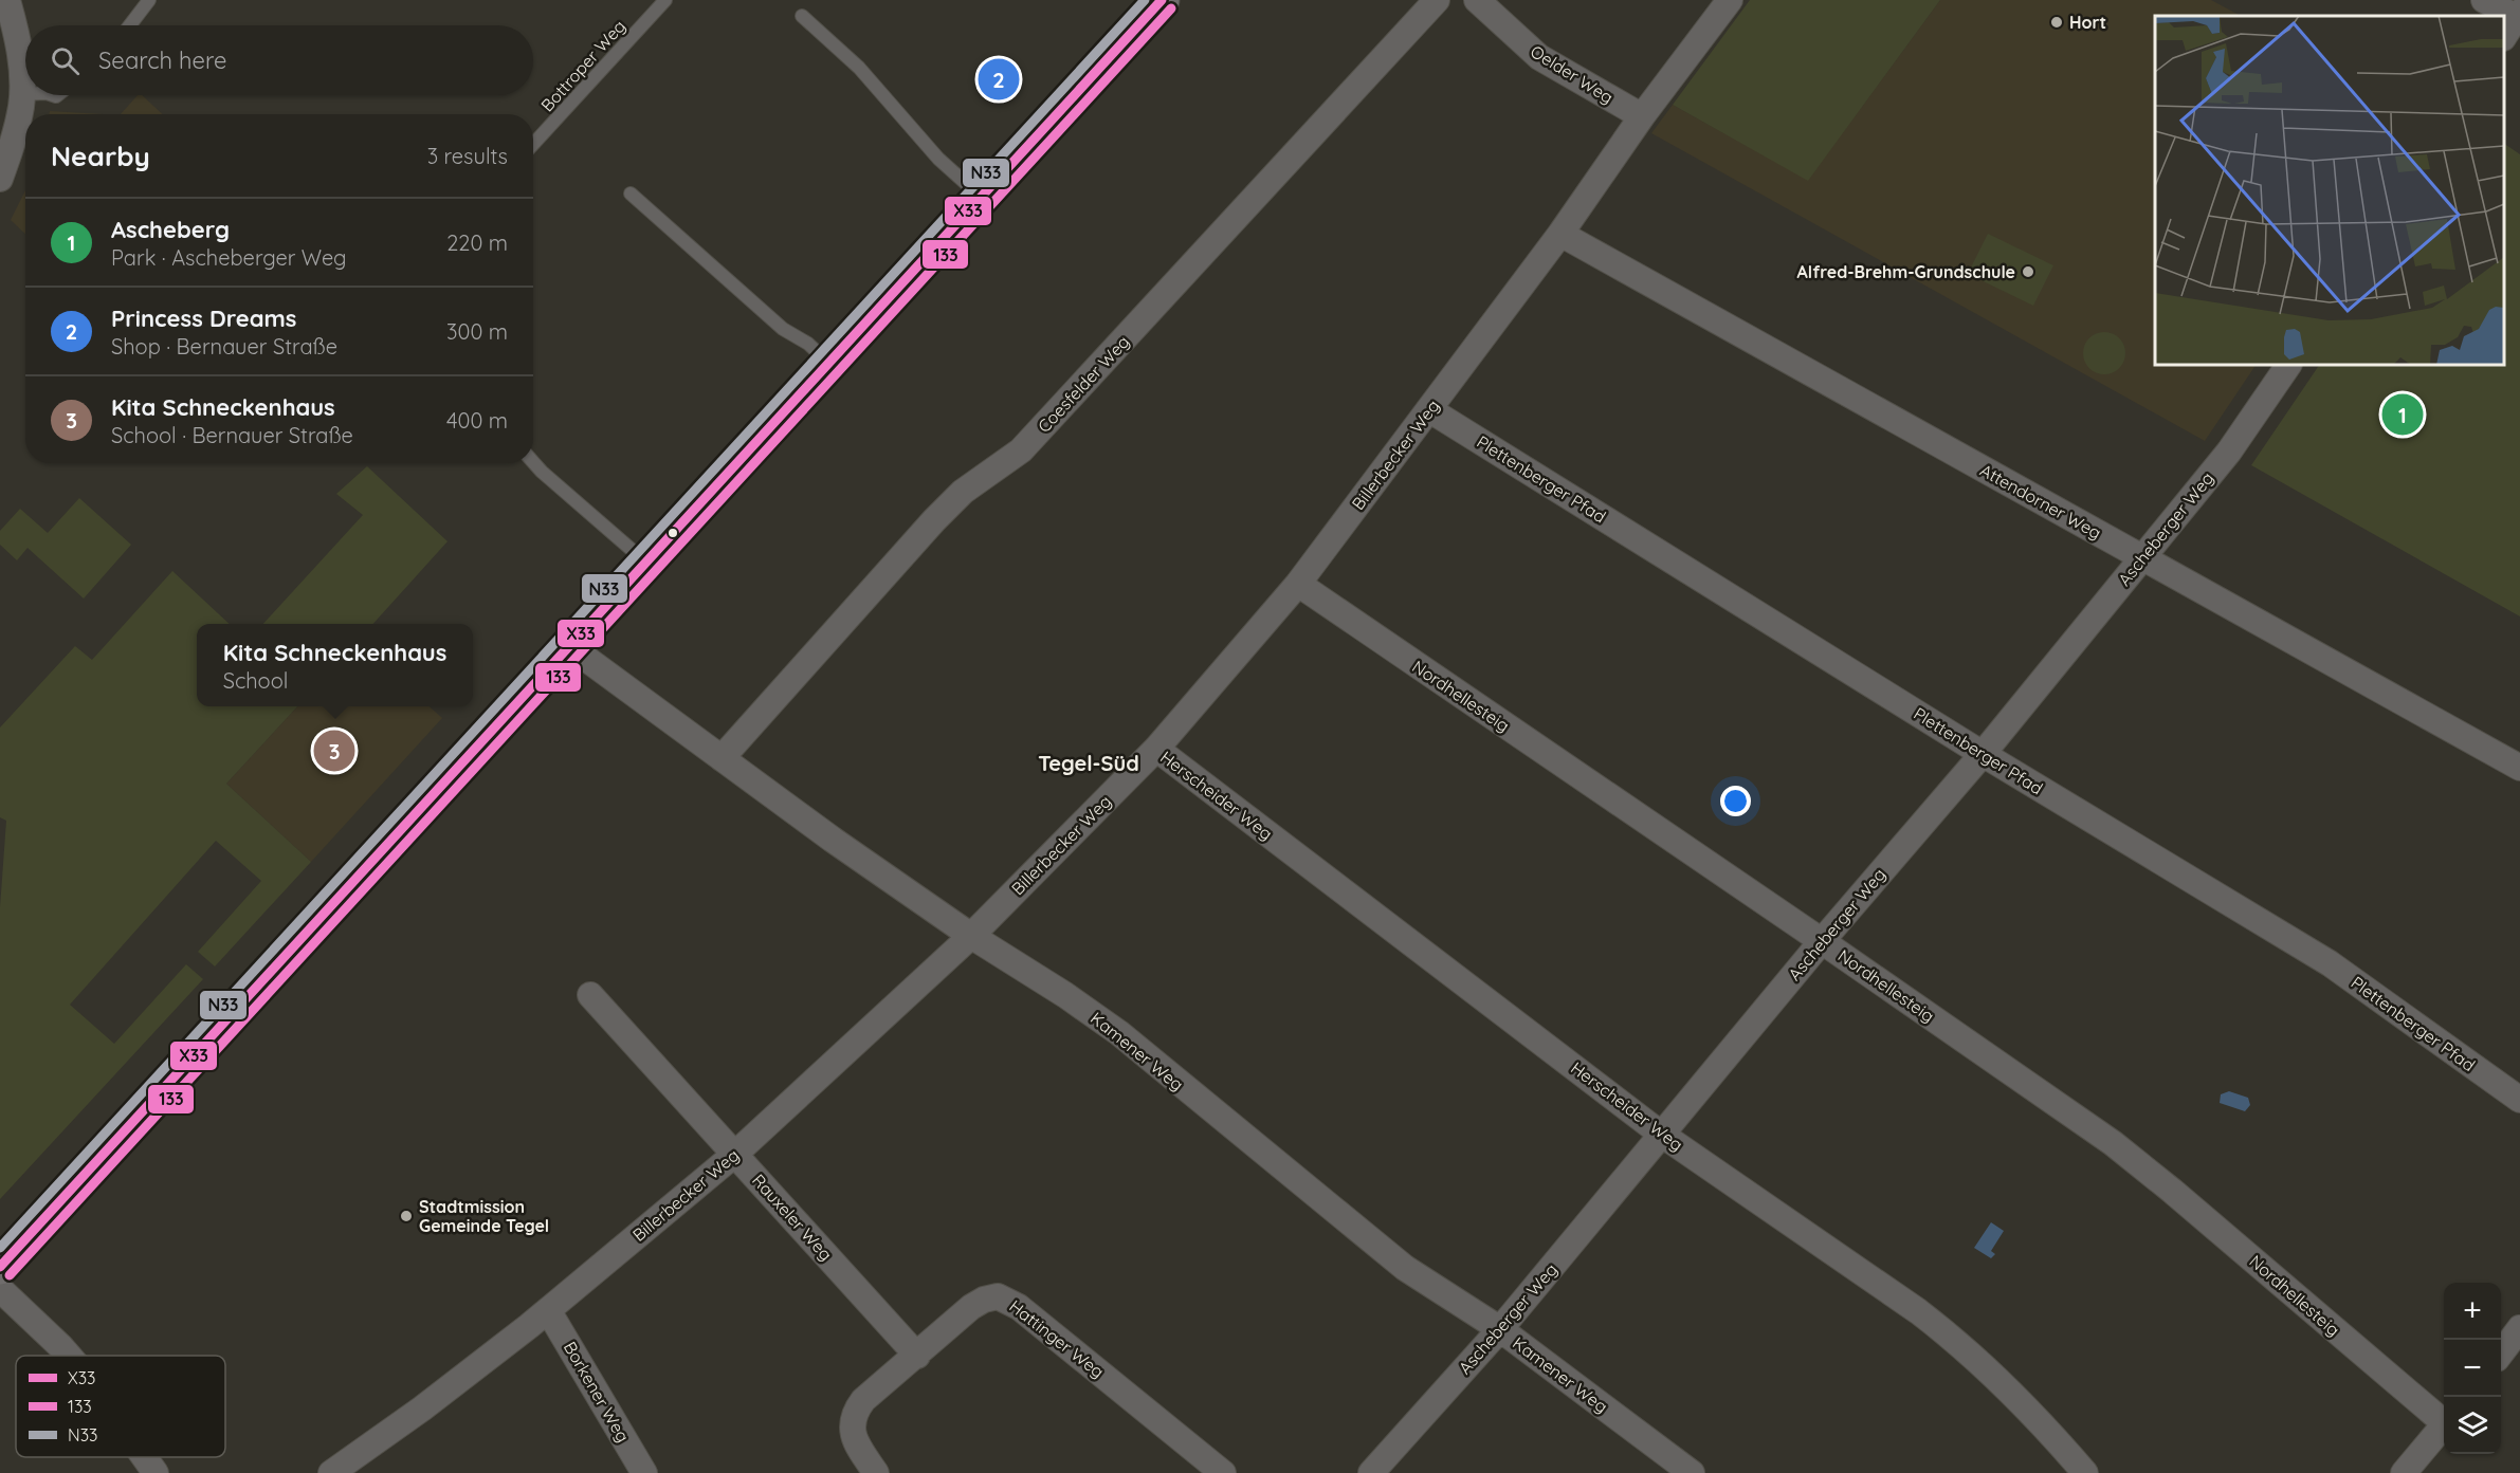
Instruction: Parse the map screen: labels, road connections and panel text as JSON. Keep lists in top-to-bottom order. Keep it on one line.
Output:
{"streets":{"street":["Oelder Weg","Coesfelder Weg","Billerbecker Weg","Plettenberger Pfad","Attendorner Weg","Ascheberger Weg","Nordhellesteig","Herscheider Weg","Kamener Weg","Rauxeler Weg","Hattinger Weg","Borkener Weg"],"lane":["Bottroper Weg"]},"crossings":[["Oelder Weg","Billerbecker Weg"],["Coesfelder Weg","Kamener Weg"],["Billerbecker Weg","Plettenberger Pfad"],["Billerbecker Weg","Attendorner Weg"],["Billerbecker Weg","Nordhellesteig"],["Billerbecker Weg","Herscheider Weg"],["Billerbecker Weg","Kamener Weg"],["Billerbecker Weg","Rauxeler Weg"],["Billerbecker Weg","Borkener Weg"],["Plettenberger Pfad","Ascheberger Weg"],["Attendorner Weg","Ascheberger Weg"],["Ascheberger Weg","Nordhellesteig"],["Ascheberger Weg","Herscheider Weg"],["Ascheberger Weg","Kamener Weg"],["Rauxeler Weg","Hattinger Weg"]],"districts":["Tegel-Süd"],"places":["Hort","Alfred-Brehm-Grundschule","Stadtmission Gemeinde Tegel"],"lines":["transit line X33","transit line N33","transit line 133"],"legend":["X33","133","N33"],"page":{"search":"Search here","pins":["2","1","3"],"heading":["Nearby","3 results"],"list":[{"mark":"1","name":"Ascheberg","note":"Park · Ascheberger Weg","value":"220 m"},{"mark":"2","name":"Princess Dreams","note":"Shop · Bernauer Straße","value":"300 m"},{"mark":"3","name":"Kita Schneckenhaus","note":"School · Bernauer Straße","value":"400 m"}],"popup":["Kita Schneckenhaus","School"],"map_buttons":["+","−"]}}
